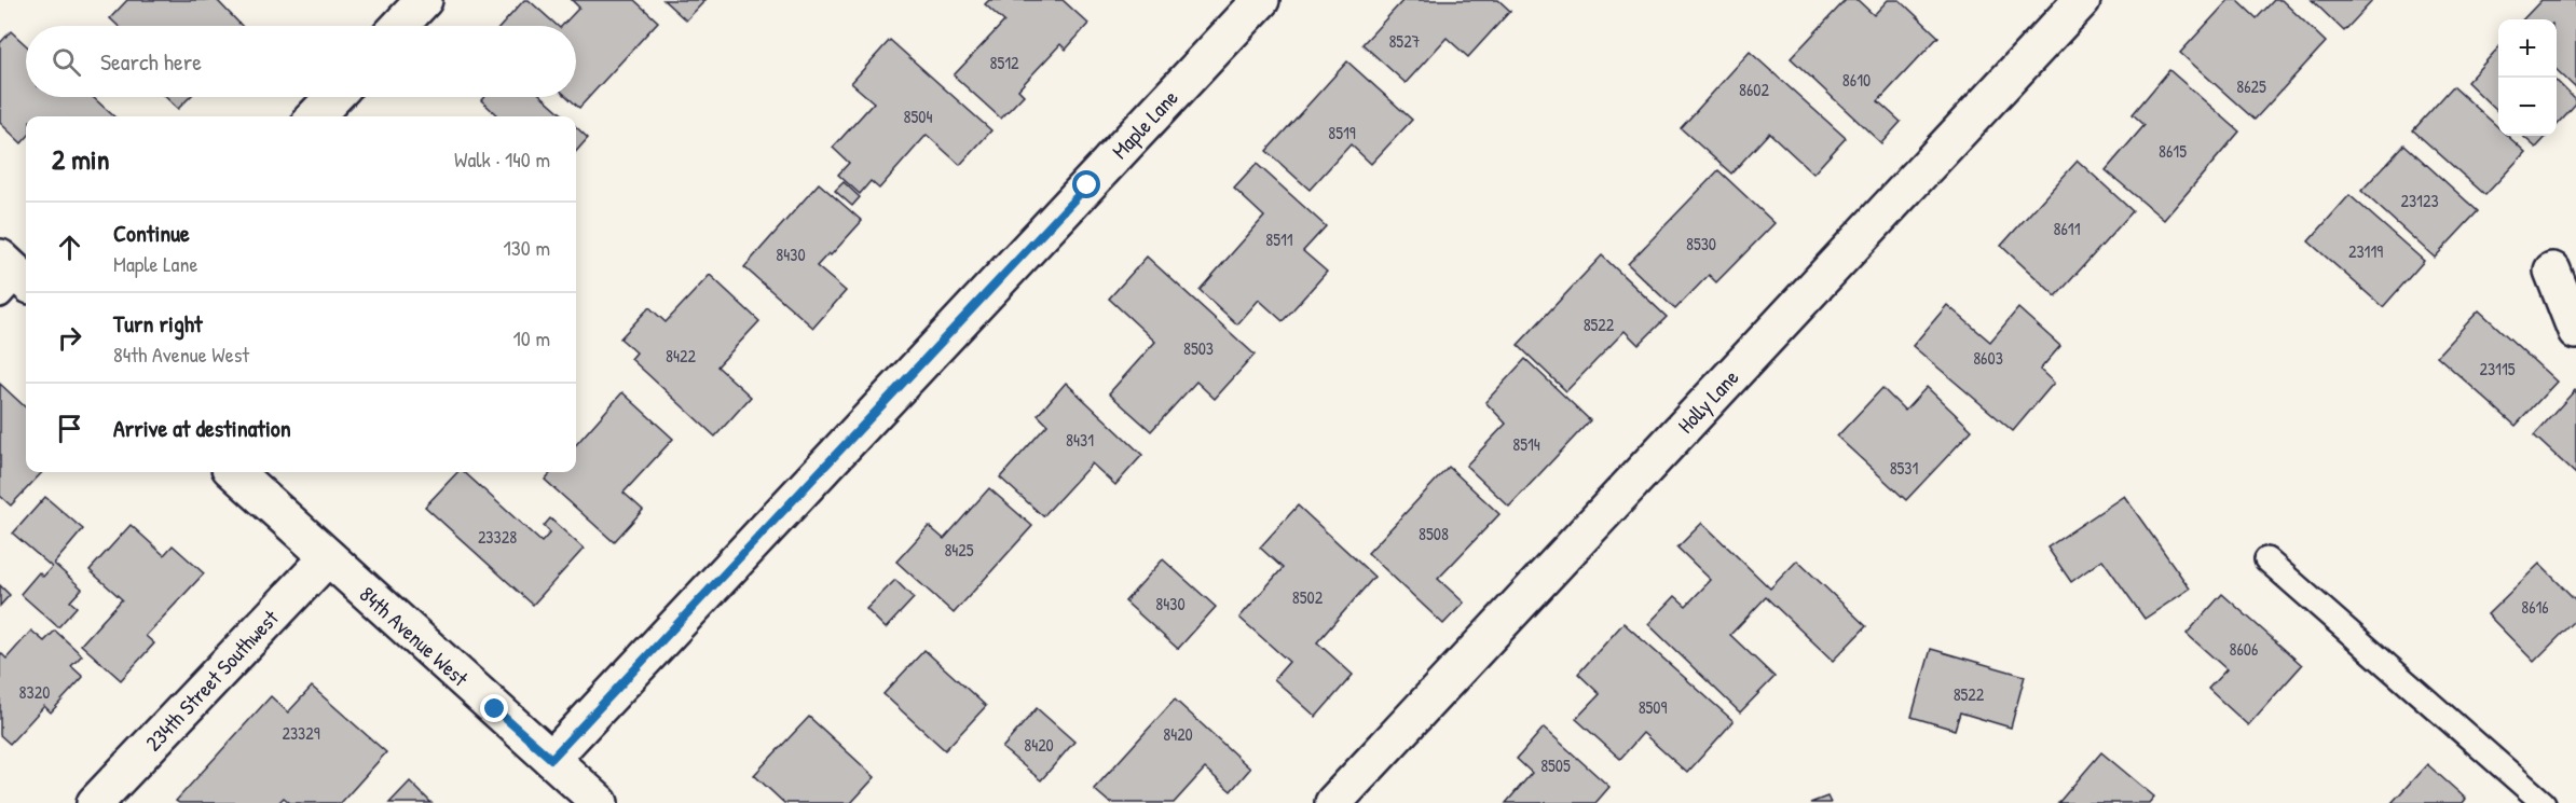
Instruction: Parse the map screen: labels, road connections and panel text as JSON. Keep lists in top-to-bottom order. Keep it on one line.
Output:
{"streets":{"street":["Maple Lane","Holly Lane","84th Avenue West","234th Street Southwest"]},"crossings":[["Maple Lane","84th Avenue West"],["84th Avenue West","234th Street Southwest"]],"house_numbers":["8527","8512","8610","8625","8602","8504","8519","8615","23123","8611","8511","8530","23119","8430","8522","8503","8422","8603","23115","8431","8514","8531","8508","23328","8425","8502","8430","8616","8606","8320","8522","8509","23329","8420","8420","8505"],"page":{"map_buttons":["+","−"],"search":"Search here","heading":["2 min","Walk · 140 m"],"list":[["Continue","Maple Lane","130 m"],["Turn right","84th Avenue West","10 m"],"Arrive at destination"]}}
